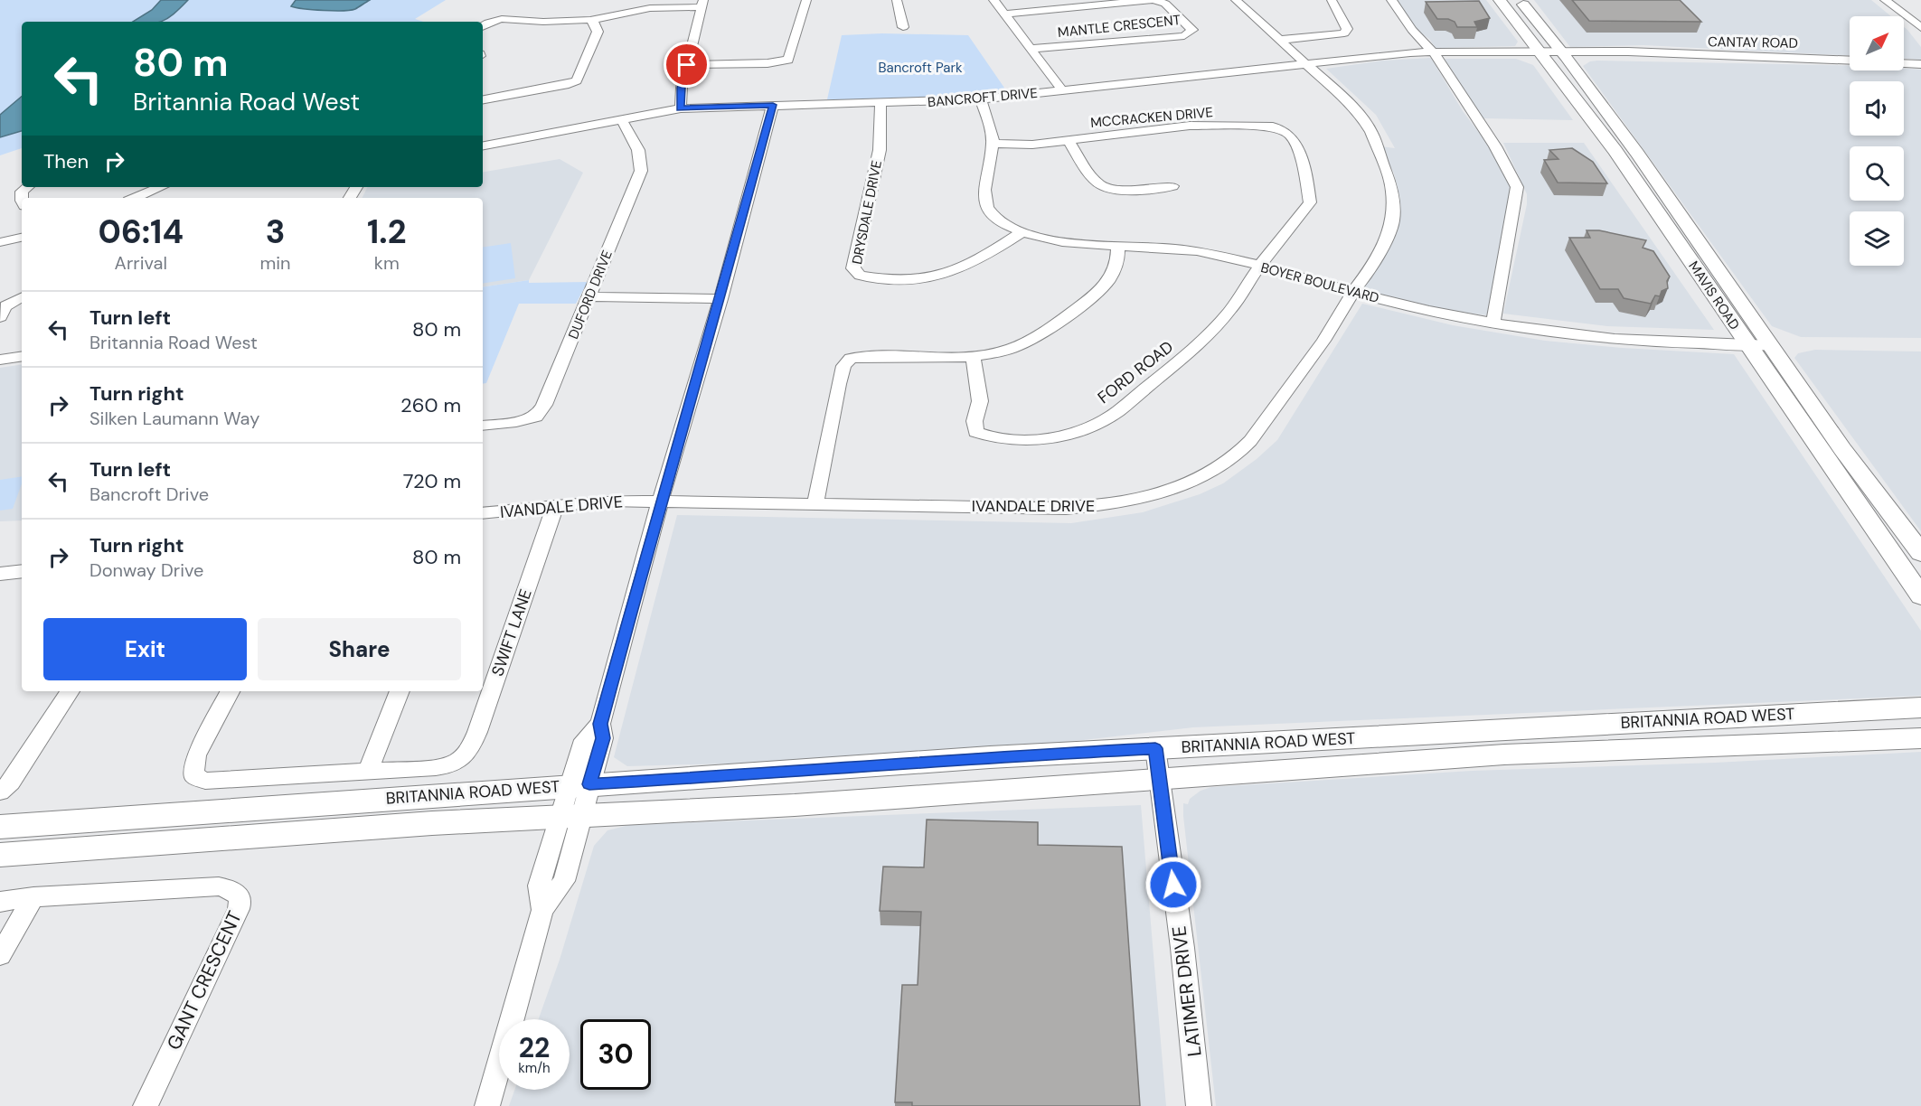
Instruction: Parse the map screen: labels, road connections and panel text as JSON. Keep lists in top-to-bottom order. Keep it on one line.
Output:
{"streets":{"main road":["MAVIS ROAD","BRITANNIA ROAD WEST"],"street":["MANTLE CRESCENT","CANTAY ROAD","BANCROFT DRIVE","MCCRACKEN DRIVE","DRYSDALE DRIVE","BOYER BOULEVARD","DUFORD DRIVE","FORD ROAD","IVANDALE DRIVE","SWIFT LANE","GANT CRESCENT","LATIMER DRIVE"]},"crossings":[["CANTAY ROAD","BANCROFT DRIVE"],["CANTAY ROAD","MAVIS ROAD"],["BANCROFT DRIVE","DRYSDALE DRIVE"],["BANCROFT DRIVE","BOYER BOULEVARD"],["BANCROFT DRIVE","DUFORD DRIVE"],["BANCROFT DRIVE","MAVIS ROAD"],["BANCROFT DRIVE","IVANDALE DRIVE"],["MCCRACKEN DRIVE","BOYER BOULEVARD"],["MCCRACKEN DRIVE","FORD ROAD"],["DRYSDALE DRIVE","BOYER BOULEVARD"],["BOYER BOULEVARD","MAVIS ROAD"],["BOYER BOULEVARD","FORD ROAD"],["BOYER BOULEVARD","IVANDALE DRIVE"],["IVANDALE DRIVE","SWIFT LANE"],["BRITANNIA ROAD WEST","LATIMER DRIVE"]],"parks":["Bancroft Park"],"north":"top right","page":{"turn":["80 m","Britannia Road West"],"then":"Then","eta":["06:14","Arrival","3","min","1.2","km"],"list":[{"name":"Turn left","note":"Britannia Road West","value":"80 m"},{"name":"Turn right","note":"Silken Laumann Way","value":"260 m"},{"name":"Turn left","note":"Bancroft Drive","value":"720 m"},{"name":"Turn right","note":"Donway Drive","value":"80 m"}],"buttons":["Exit","Share"],"speed":"22 km/h","limit":"30"}}
